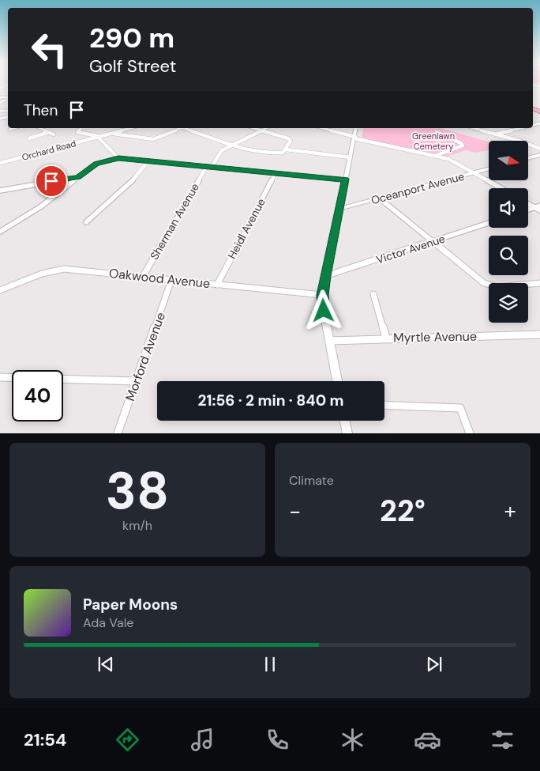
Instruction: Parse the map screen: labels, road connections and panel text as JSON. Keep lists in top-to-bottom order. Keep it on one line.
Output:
{"streets":{"street":["Orchard Road","Oceanport Avenue","Sherman Avenue","Heidl Avenue","Victor Avenue","Oakwood Avenue","Myrtle Avenue","Morford Avenue"]},"crossings":[["Sherman Avenue","Oakwood Avenue"],["Heidl Avenue","Oakwood Avenue"],["Oakwood Avenue","Morford Avenue"]],"parks":["Greenlawn Cemetery"],"north":"right","page":{"turn":["290 m","Golf Street"],"then":"Then","limit":"40","trip":"21:56 · 2 min · 840 m","tile":[["38","km/h"],"Climate"],"heat":["−","22°","+"],"song":["Paper Moons","Ada Vale"],"tabs":"21:54"}}
